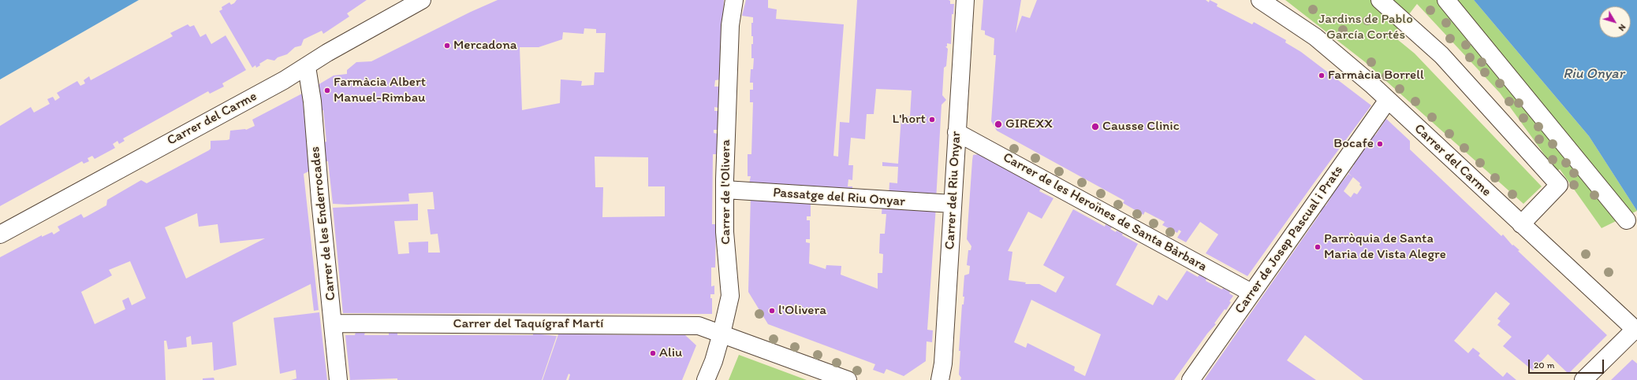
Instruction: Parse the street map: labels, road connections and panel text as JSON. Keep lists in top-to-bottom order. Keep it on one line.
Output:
{"streets":{"street":["Carrer del Carme","Carrer del Riu Onyar","Carrer de l'Olivera","Passatge del Riu Onyar","Carrer de les Heroïnes de Santa Bàrbara","Carrer de les Enderrocades","Carrer de Josep Pascual i Prats","Carrer del Taquígraf Martí"]},"crossings":[["Carrer del Carme","Carrer de les Enderrocades"],["Carrer del Carme","Carrer de Josep Pascual i Prats"],["Carrer del Riu Onyar","Passatge del Riu Onyar"],["Carrer del Riu Onyar","Carrer de les Heroïnes de Santa Bàrbara"],["Carrer de l'Olivera","Passatge del Riu Onyar"],["Carrer de l'Olivera","Carrer del Taquígraf Martí"],["Carrer de les Heroïnes de Santa Bàrbara","Carrer de Josep Pascual i Prats"],["Carrer de les Enderrocades","Carrer del Taquígraf Martí"]],"water":["Riu Onyar"],"parks":["Jardins de Pablo García Cortés"],"places":["Mercadona","Farmàcia Borrell","Farmàcia Albert Manuel-Rimbau","L'hort","GIREXX","Causse Clinic","Bocafe","Parròquia de Santa Maria de Vista Alegre","l'Olivera","Aliu"],"scale_bar":"20 m","north":"bottom right"}
